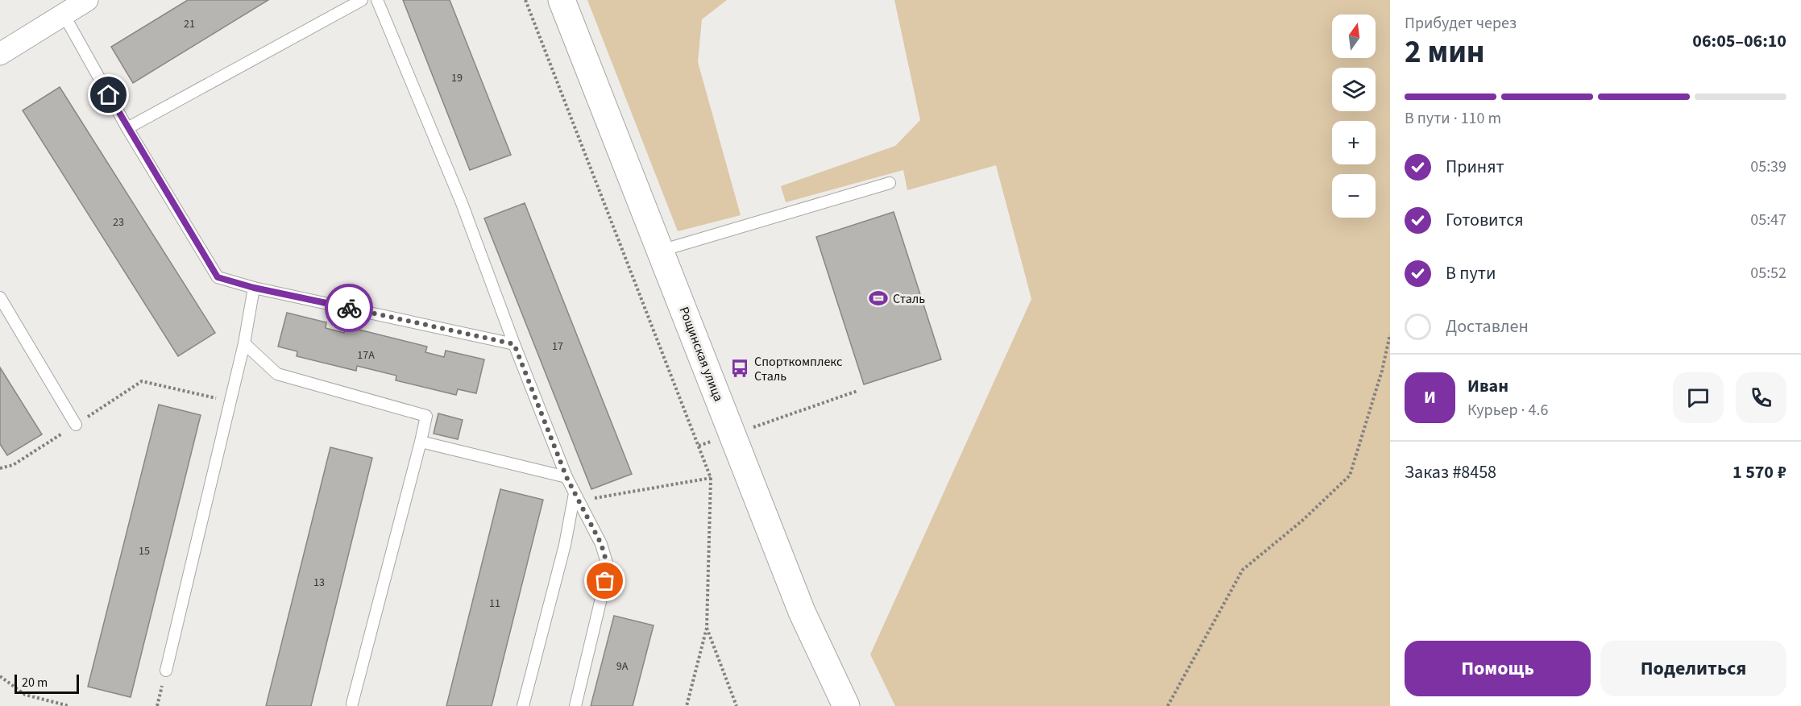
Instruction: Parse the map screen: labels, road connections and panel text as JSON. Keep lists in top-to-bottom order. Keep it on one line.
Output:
{"streets":{"main road":["Рощинская улица"]},"places":{"sports":["Сталь"],"bus stop":["Спорткомплекс Сталь"]},"house_numbers":["21","19","23","17","17А","15","13","11","9А"],"scale_bar":"20 m","north":"top","page":{"heading":["2 мин","Прибудет через","06:05–06:10"],"panel":["Иван","Курьер · 4.6","Заказ #8458","1 570 ₽"],"map_buttons":["+","−"],"bar":"В пути · 110 m","list":[["Принят","05:39"],["Готовится","05:47"],["В пути","05:52"],"Доставлен"],"round":"И","buttons":["Помощь","Поделиться"],"scale":"20 m"}}
